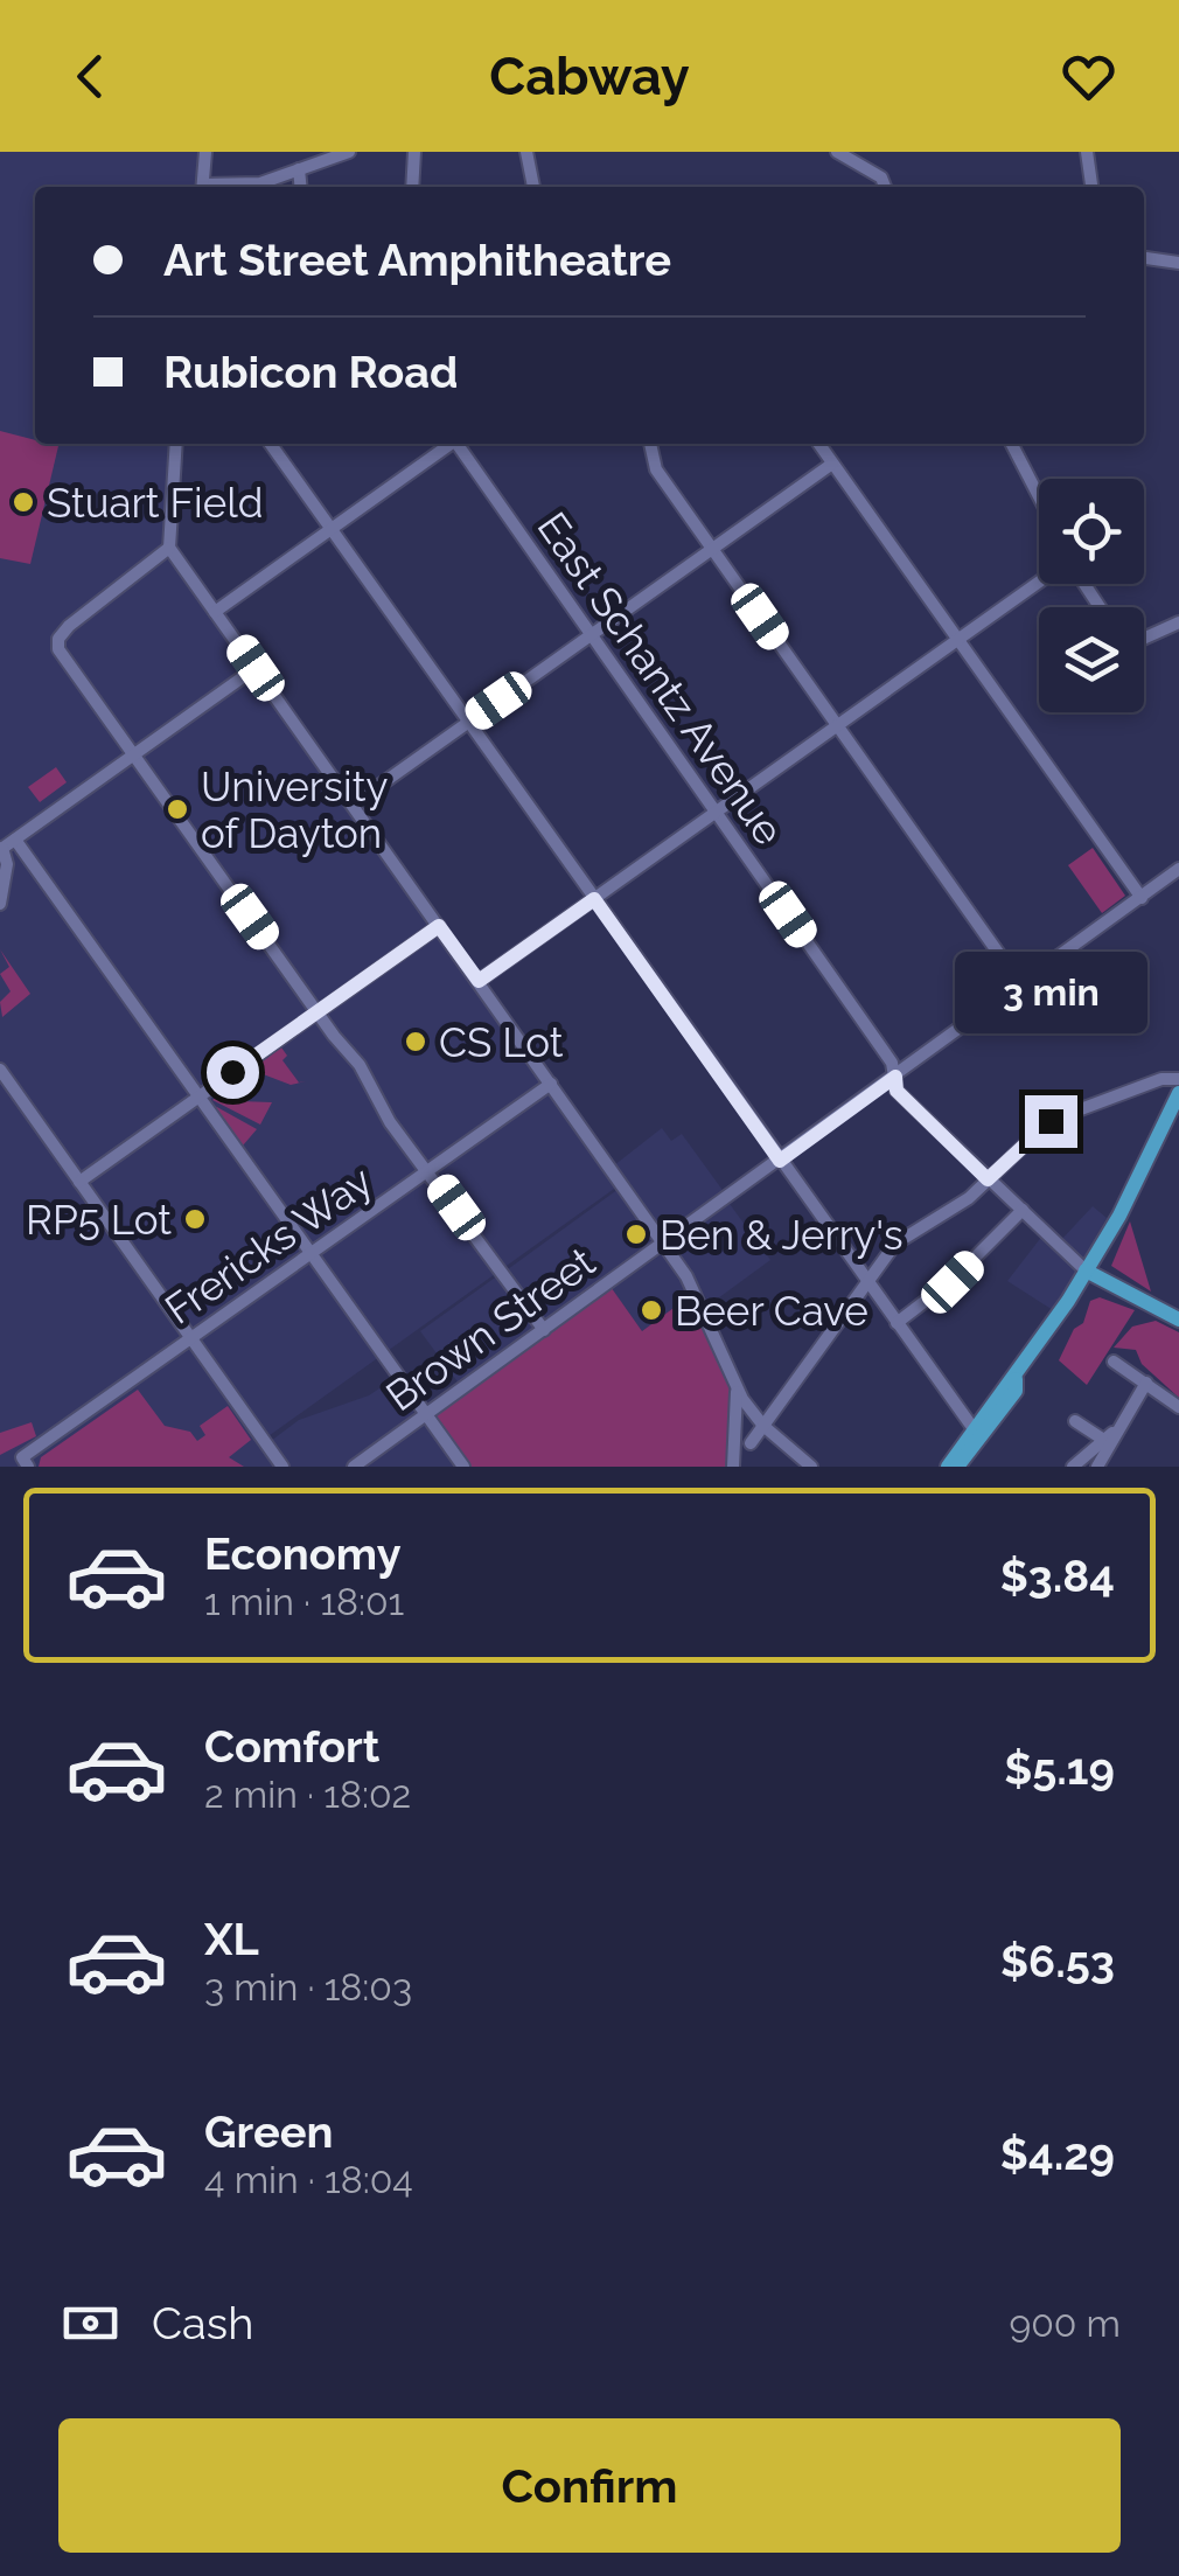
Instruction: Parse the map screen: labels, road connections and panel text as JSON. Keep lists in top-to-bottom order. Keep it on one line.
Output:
{"streets":{"street":["East Schantz Avenue","Frericks Way","Brown Street"]},"crossings":[["East Schantz Avenue","Brown Street"]],"places":["Stuart Field","University of Dayton","CS Lot","RP5 Lot","Ben & Jerry's","Beer Cave"],"page":{"header":"Cabway","banner":["Art Street Amphitheatre","Rubicon Road"],"bubble":"3 min","list":[{"name":"Economy","note":"1 min · 18:01","value":"$3.84"},{"name":"Comfort","note":"2 min · 18:02","value":"$5.19"},{"name":"XL","note":"3 min · 18:03","value":"$6.53"},{"name":"Green","note":"4 min · 18:04","value":"$4.29"}],"pay":["Cash","900 m"],"buttons":"Confirm"}}
